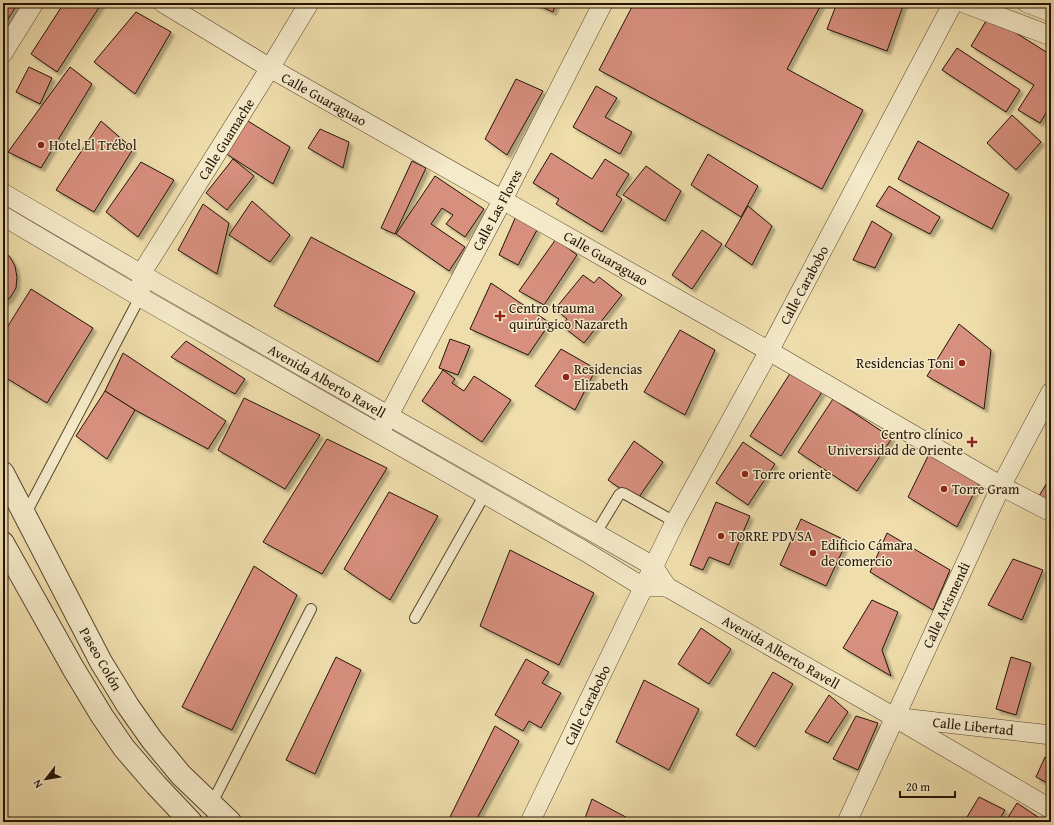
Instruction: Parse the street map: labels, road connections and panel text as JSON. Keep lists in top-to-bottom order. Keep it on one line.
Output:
{"streets":{"street":["Calle Guaraguao","Calle Guamache","Calle Las Flores","Calle Carabobo","Avenida Alberto Ravell","Calle Arismendi","Paseo Colón","Calle Libertad"]},"crossings":[["Calle Guaraguao","Calle Guamache"],["Calle Guaraguao","Calle Las Flores"],["Calle Guaraguao","Calle Carabobo"],["Calle Guaraguao","Calle Arismendi"],["Calle Guamache","Avenida Alberto Ravell"],["Calle Las Flores","Avenida Alberto Ravell"],["Calle Carabobo","Avenida Alberto Ravell"],["Avenida Alberto Ravell","Calle Arismendi"],["Avenida Alberto Ravell","Calle Libertad"],["Calle Arismendi","Calle Libertad"]],"places":{"other":["Hotel El Trébol","Residencias Toni","Residencias Elizabeth","Torre oriente","Torre Gram","TORRE PDVSA","Edificio Cámara de comercio"],"health":["Centro trauma quirúrgico Nazareth","Centro clínico Universidad de Oriente"]},"scale_bar":"20 m","north":"bottom left"}
